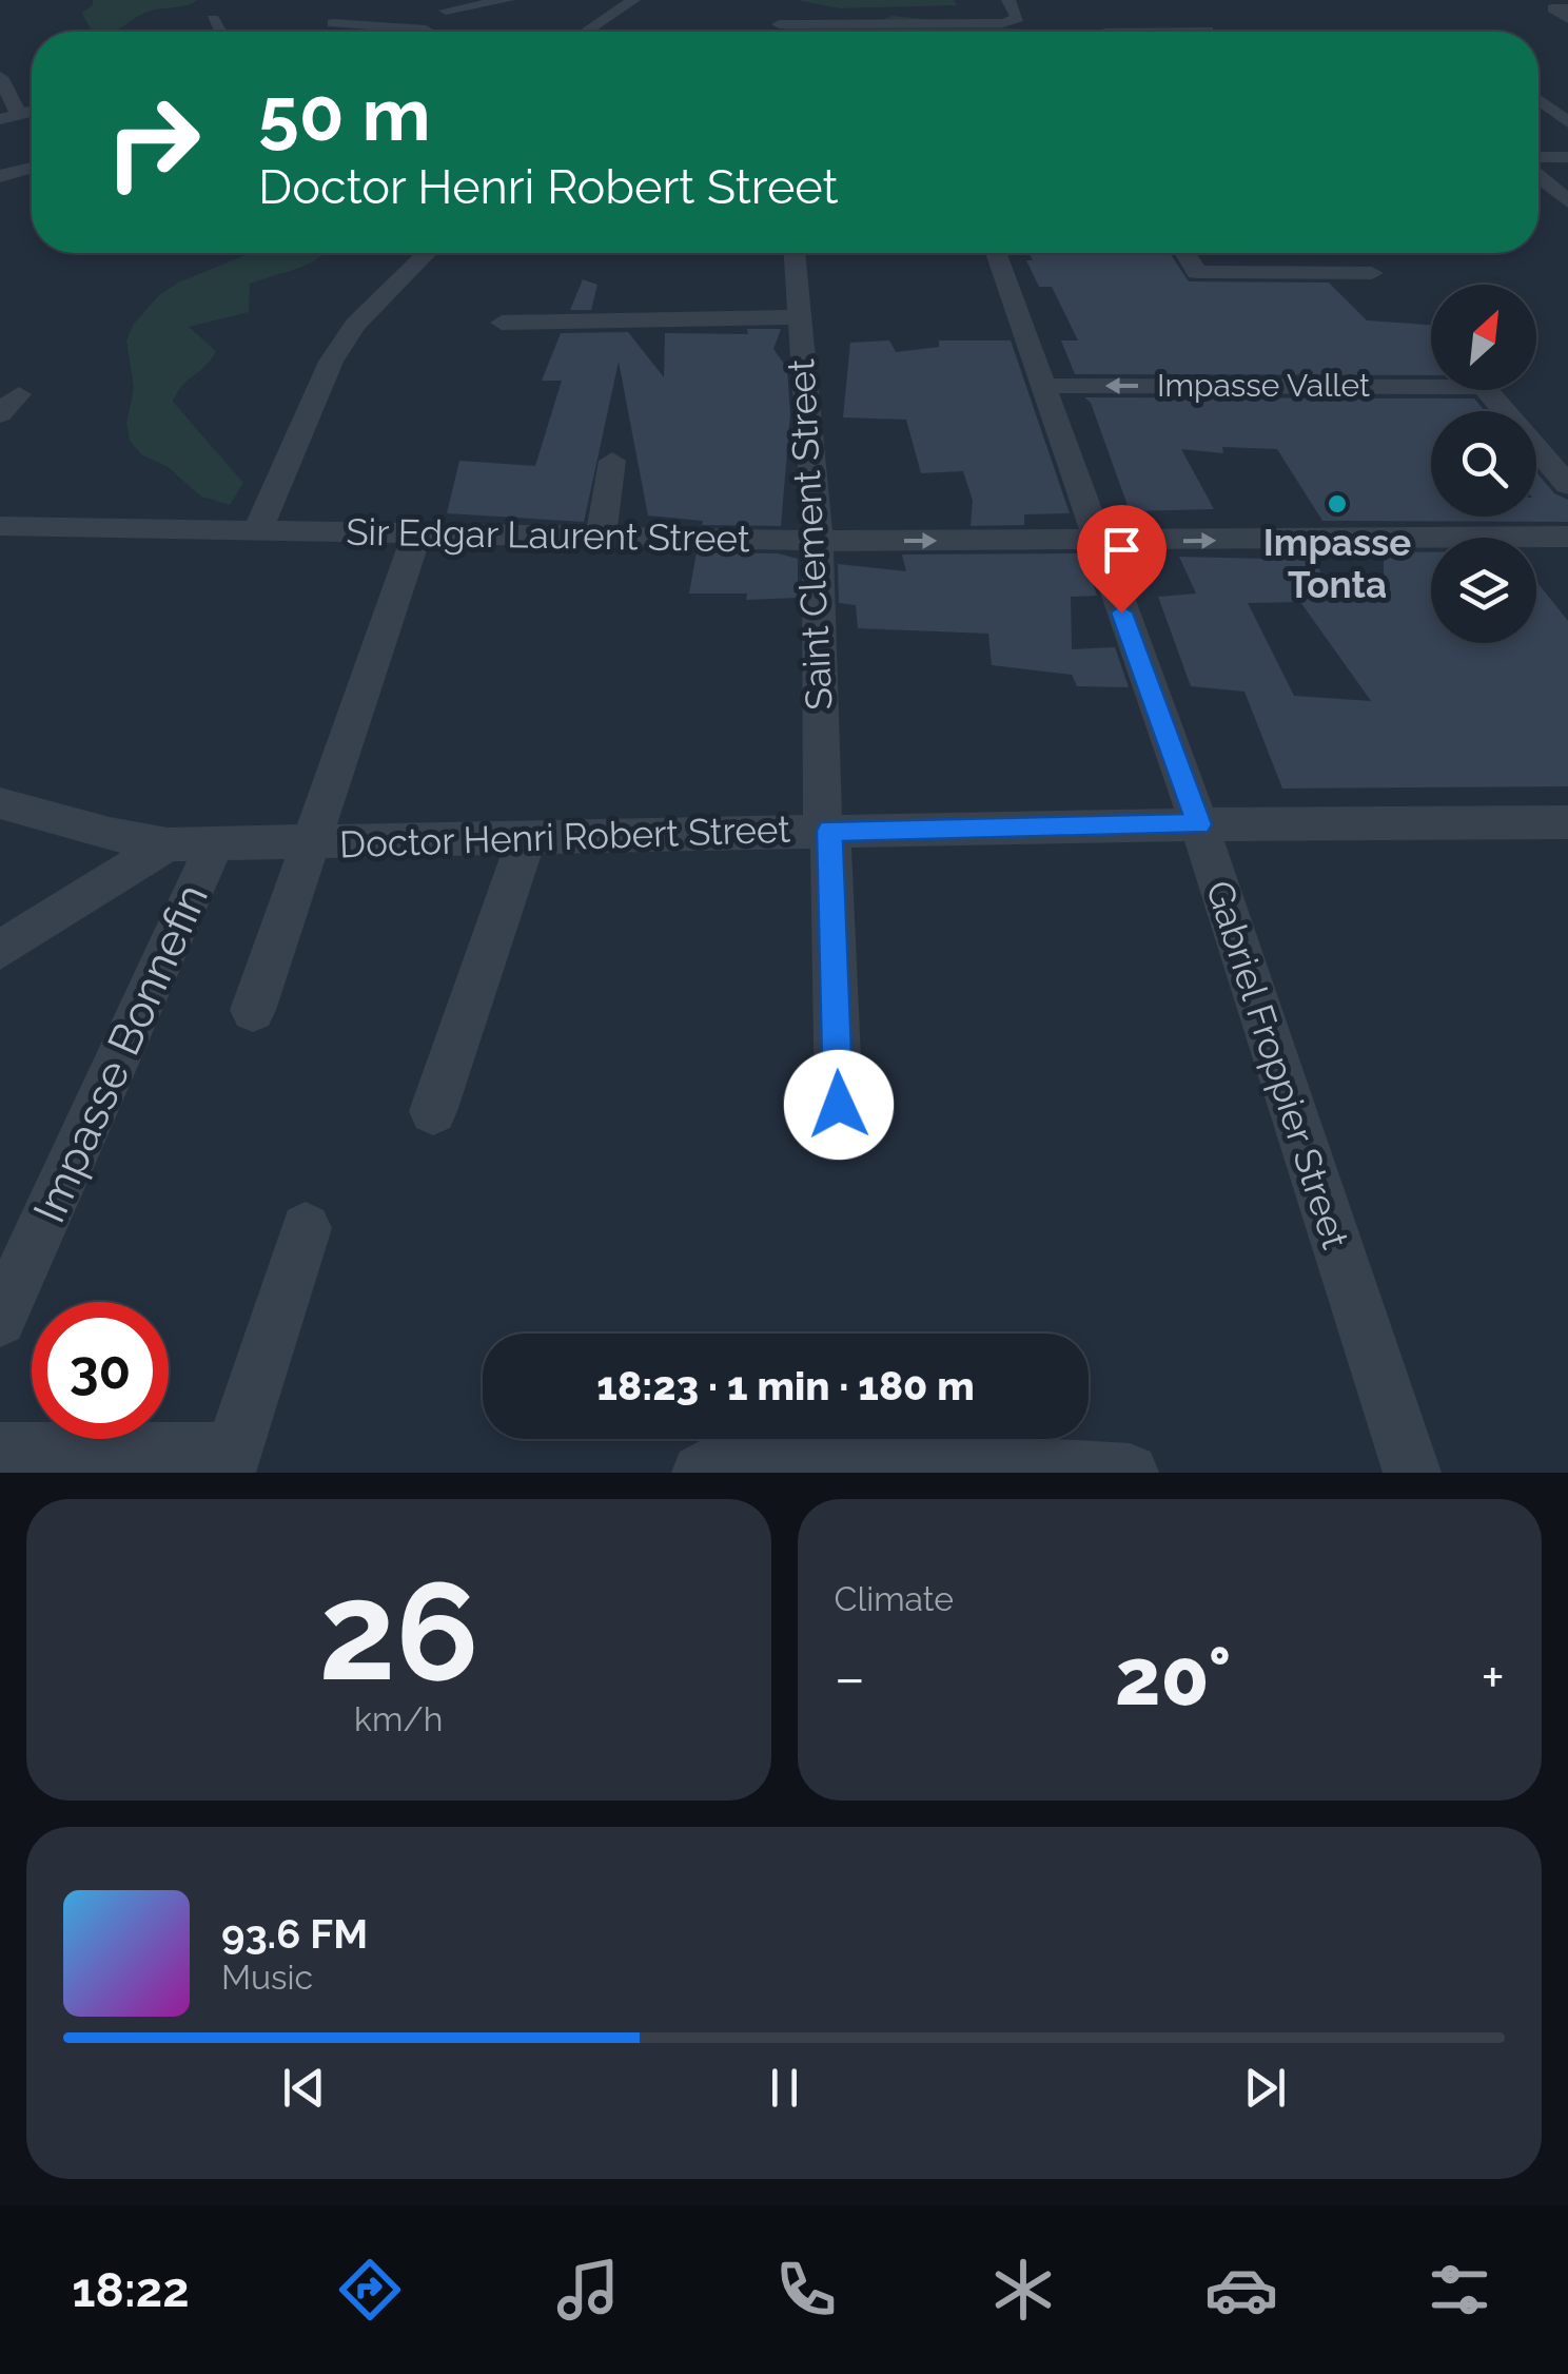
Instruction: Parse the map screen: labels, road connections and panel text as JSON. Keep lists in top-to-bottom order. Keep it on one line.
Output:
{"streets":{"street":["Impasse Vallet","Saint Clement Street","Sir Edgar Laurent Street","Doctor Henri Robert Street","Impasse Bonnefin","Gabriel Froppier Street"]},"crossings":[["Impasse Vallet","Gabriel Froppier Street"],["Saint Clement Street","Sir Edgar Laurent Street"],["Saint Clement Street","Doctor Henri Robert Street"],["Sir Edgar Laurent Street","Gabriel Froppier Street"],["Doctor Henri Robert Street","Impasse Bonnefin"],["Doctor Henri Robert Street","Gabriel Froppier Street"]],"places":["Impasse Tonta"],"north":"top right","page":{"turn":["50 m","Doctor Henri Robert Street"],"limit":"30","trip":"18:23 · 1 min · 180 m","tile":[["26","km/h"],"Climate"],"heat":["−","20°","+"],"song":["93.6 FM","Music"],"tabs":"18:22"}}
